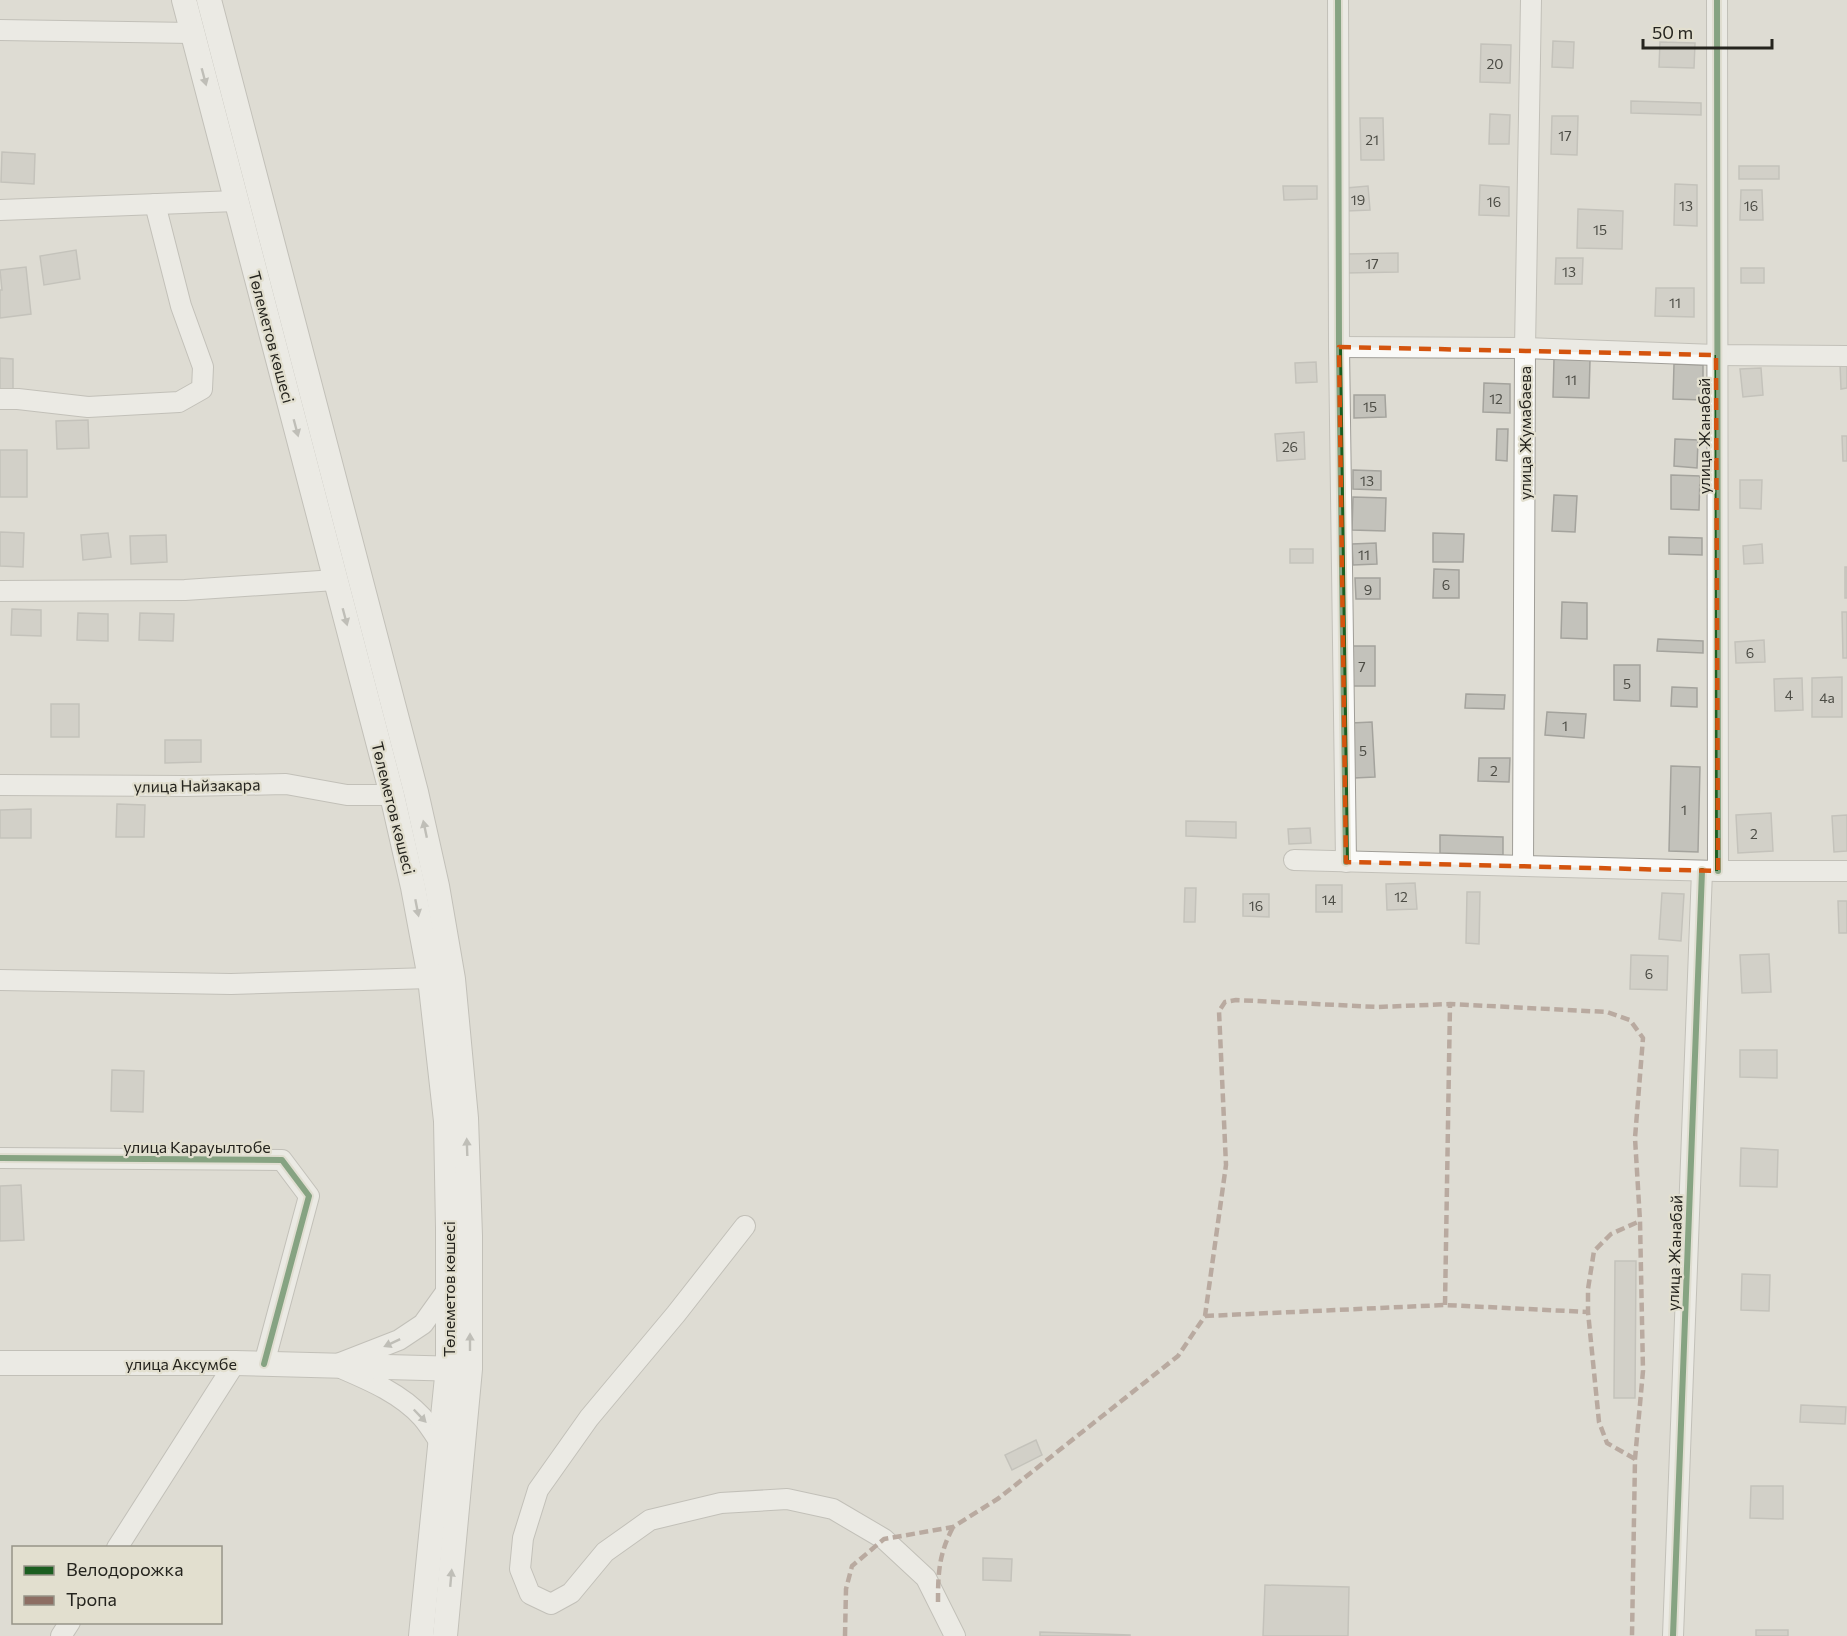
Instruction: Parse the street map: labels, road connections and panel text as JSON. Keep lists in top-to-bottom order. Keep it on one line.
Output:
{"streets":{"main road":["Төлеметов көшесі","улица Аксумбе"],"street":["улица Жумабаева","улица Жанабай","улица Найзакара","улица Карауылтобе"]},"crossings":[["Төлеметов көшесі","улица Найзакара"],["Төлеметов көшесі","улица Аксумбе"],["улица Карауылтобе","улица Аксумбе"]],"house_numbers":["20","17","21","19","16","13","16","15","17","13","11","11","12","15","26","13","11","6","9","6","7","5","4","4а","1","5","2","1","2","12","14","16","6"],"legend":["Велодорожка","Тропа"],"scale_bar":"50 m"}
